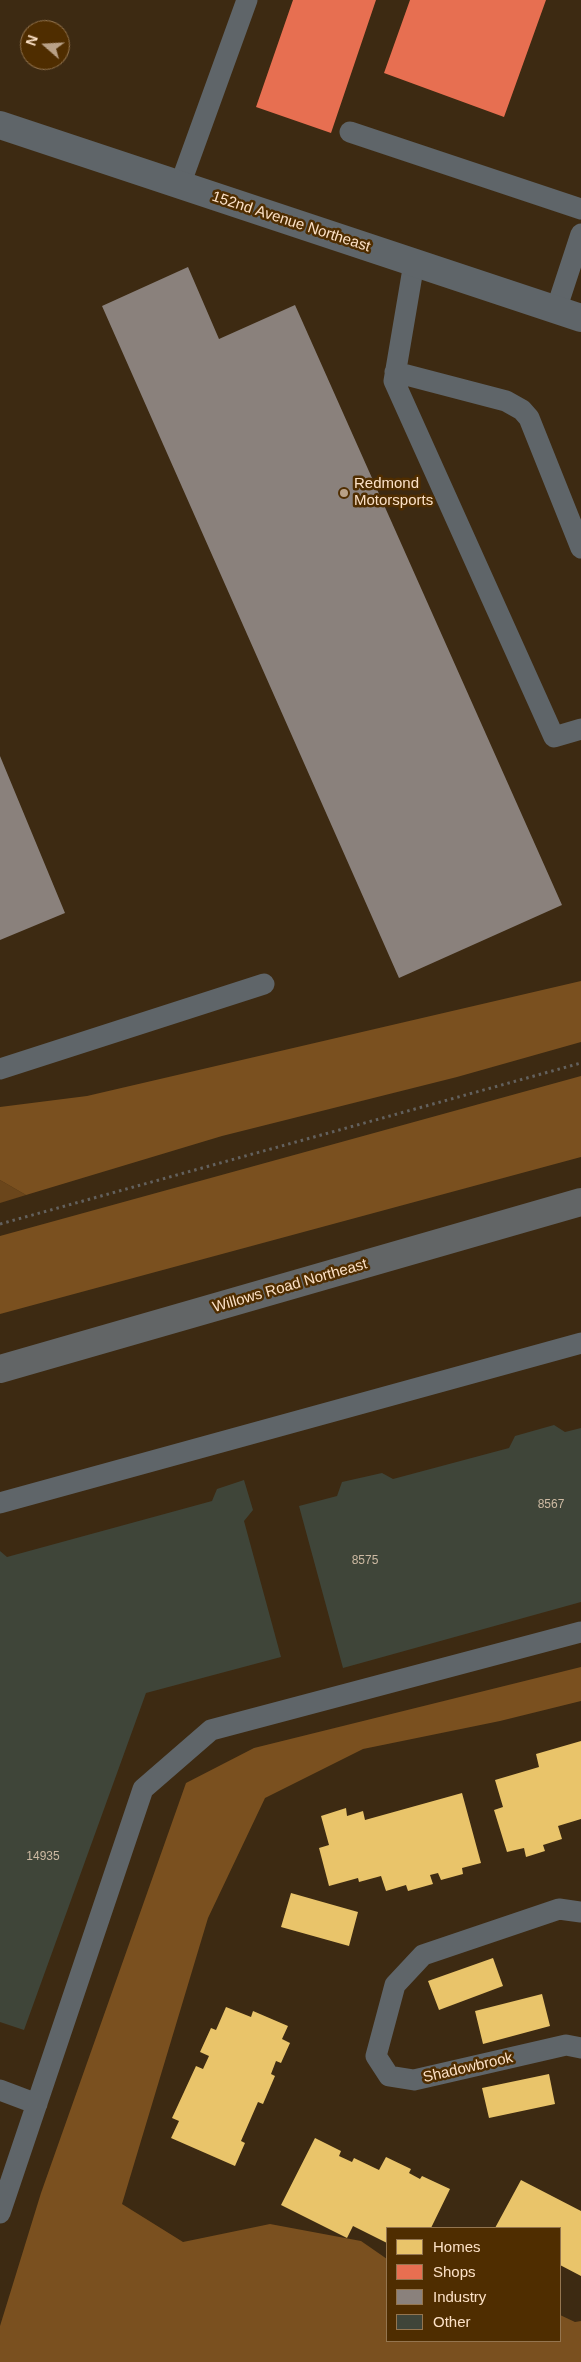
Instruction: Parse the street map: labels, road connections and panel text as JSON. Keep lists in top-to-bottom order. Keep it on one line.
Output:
{"streets":{"street":["152nd Avenue Northeast","Willows Road Northeast"],"lane":["Shadowbrook"]},"places":["Redmond Motorsports"],"house_numbers":["8567","8575","14935"],"legend":["Homes","Shops","Industry","Other"],"north":"left"}
